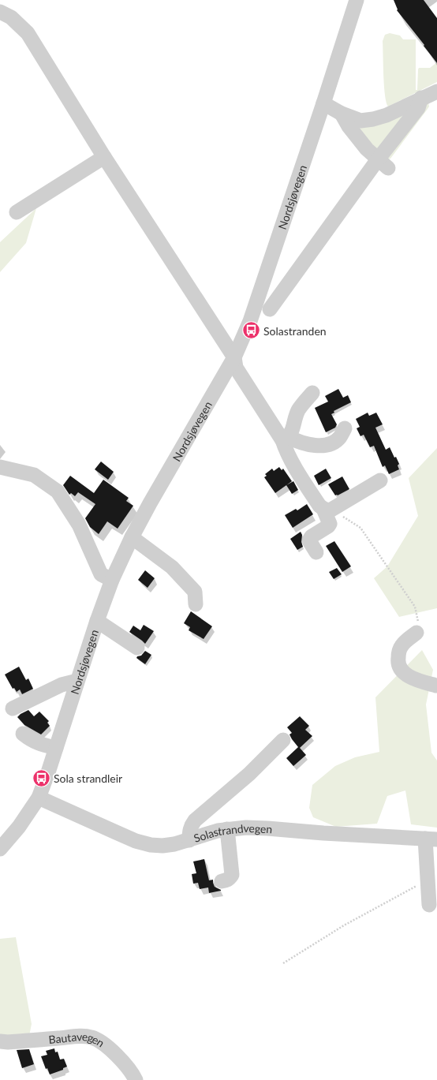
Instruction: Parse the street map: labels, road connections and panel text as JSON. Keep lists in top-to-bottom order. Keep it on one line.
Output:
{"streets":{"street":["Nordsjøvegen","Solastrandvegen","Bautavegen"]},"crossings":[["Nordsjøvegen","Solastrandvegen"]],"places":{"bus stop":["Solastranden","Sola strandleir"]}}
